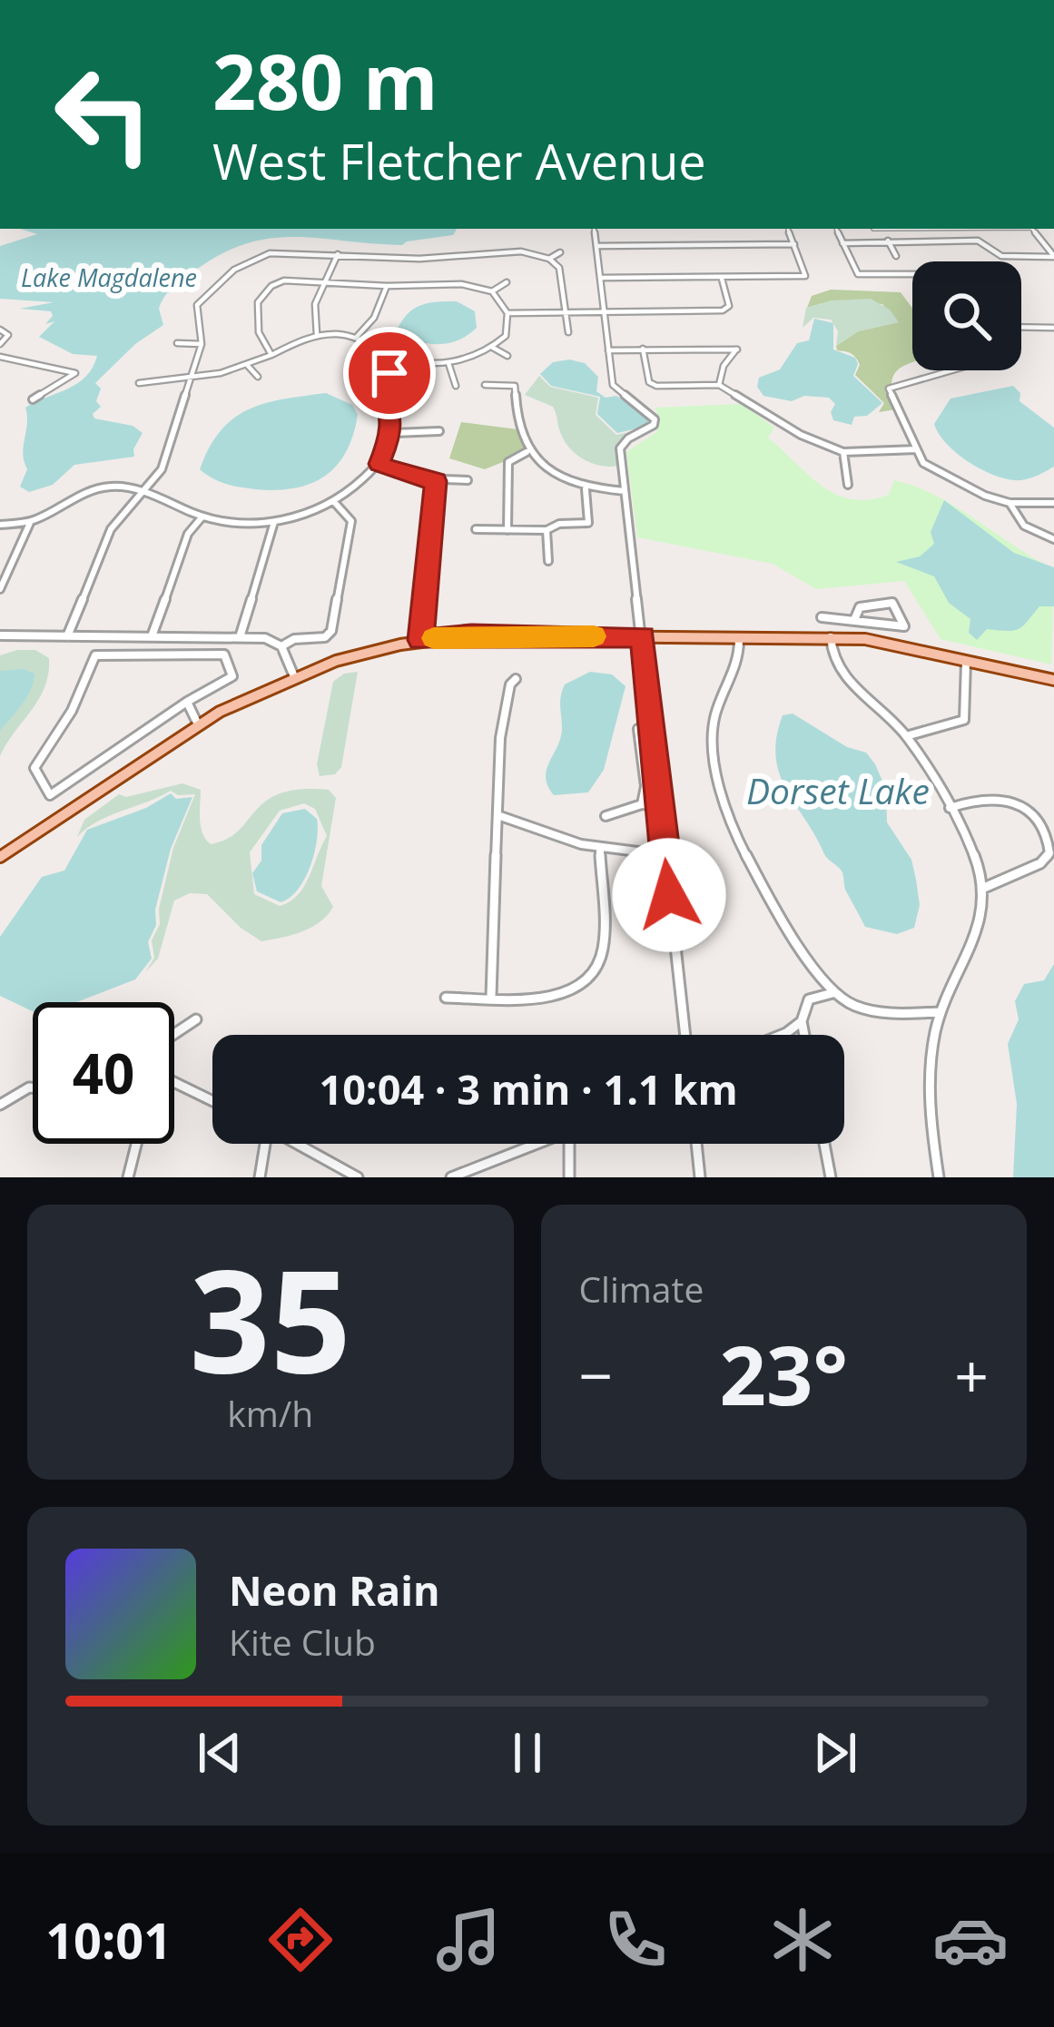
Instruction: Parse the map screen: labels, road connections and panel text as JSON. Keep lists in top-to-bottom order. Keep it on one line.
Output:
{"water":["Lake Magdalene","Dorset Lake"],"page":{"turn":["280 m","West Fletcher Avenue"],"limit":"40","trip":"10:04 · 3 min · 1.1 km","tile":[["35","km/h"],"Climate"],"heat":["−","23°","+"],"song":["Neon Rain","Kite Club"],"tabs":"10:01"}}
